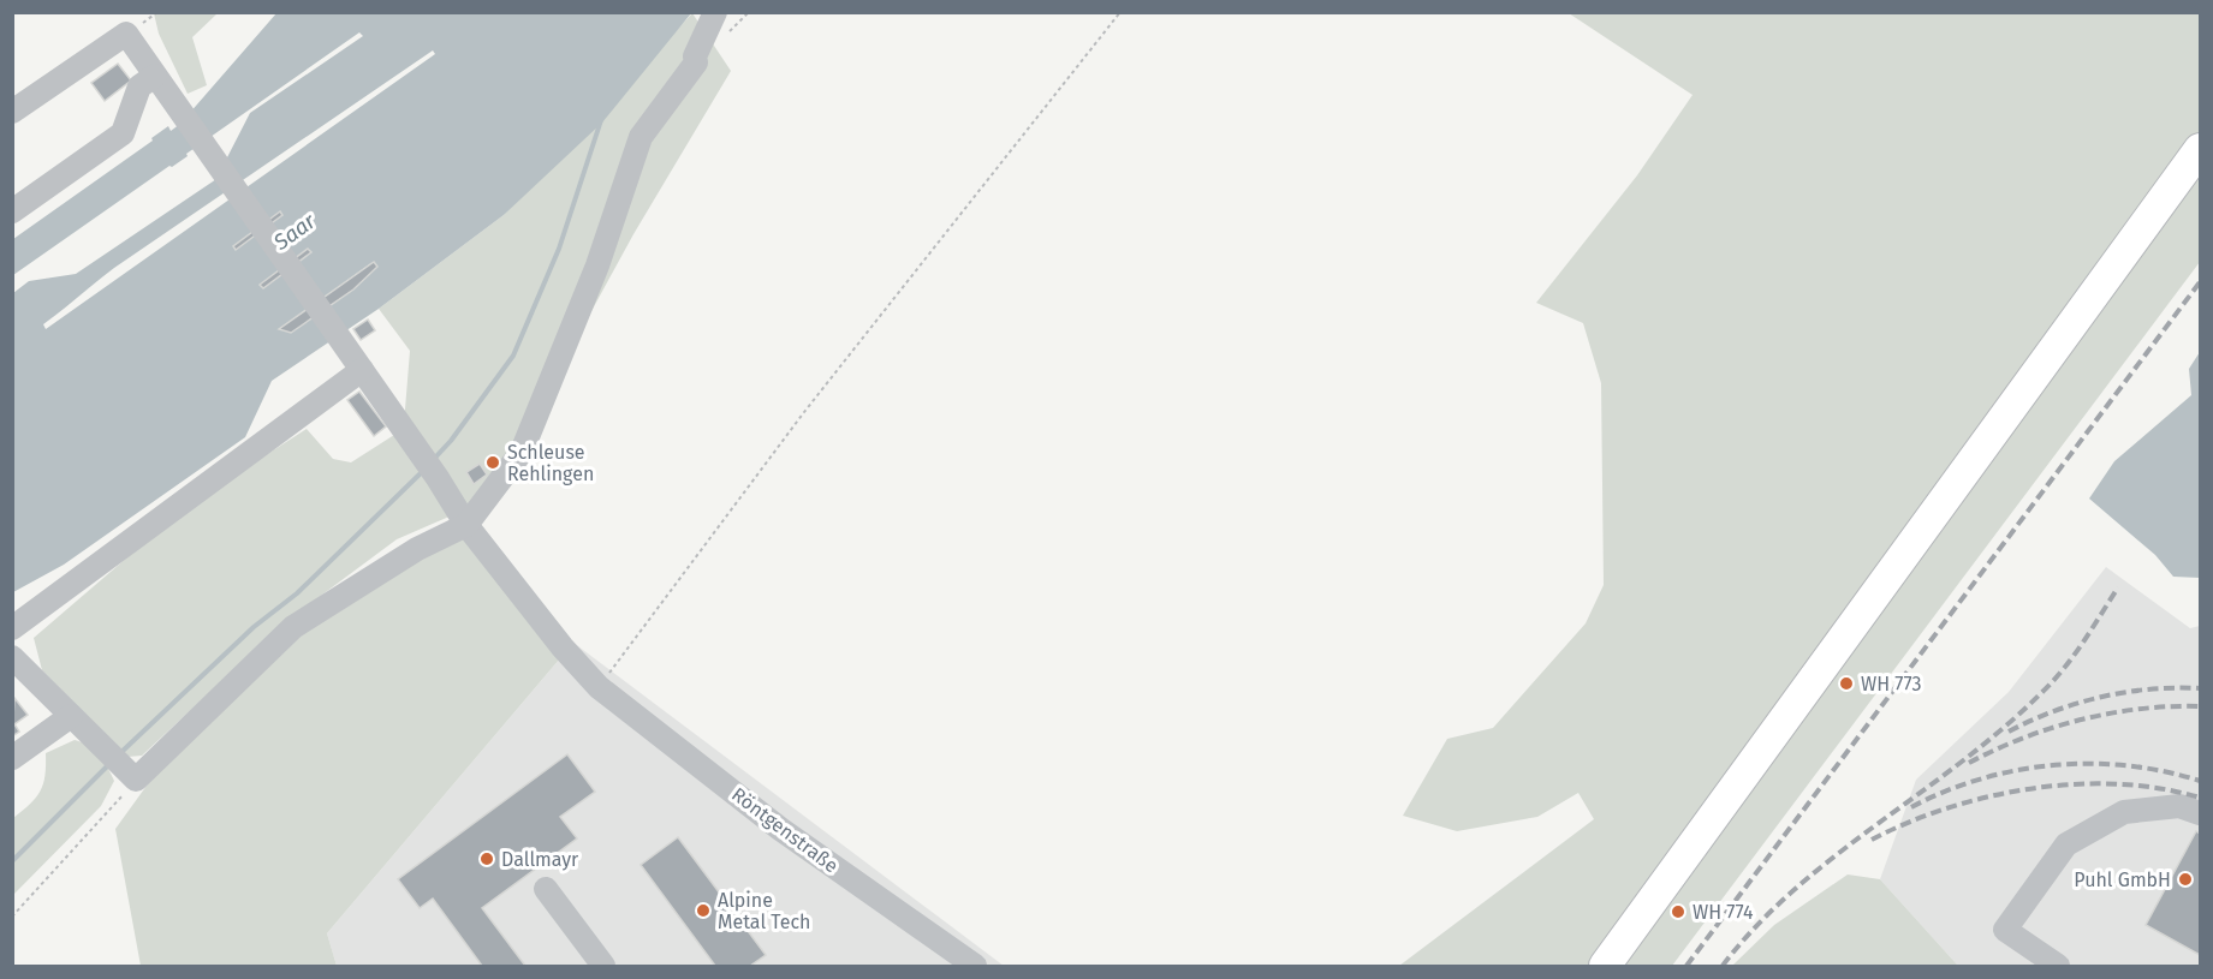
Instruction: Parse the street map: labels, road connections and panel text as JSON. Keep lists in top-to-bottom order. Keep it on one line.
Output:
{"streets":{"street":["Röntgenstraße"]},"water":["Saar"],"places":["Schleuse Rehlingen","WH 773","Dallmayr","Puhl GmbH","Alpine Metal Tech","WH 774"]}
